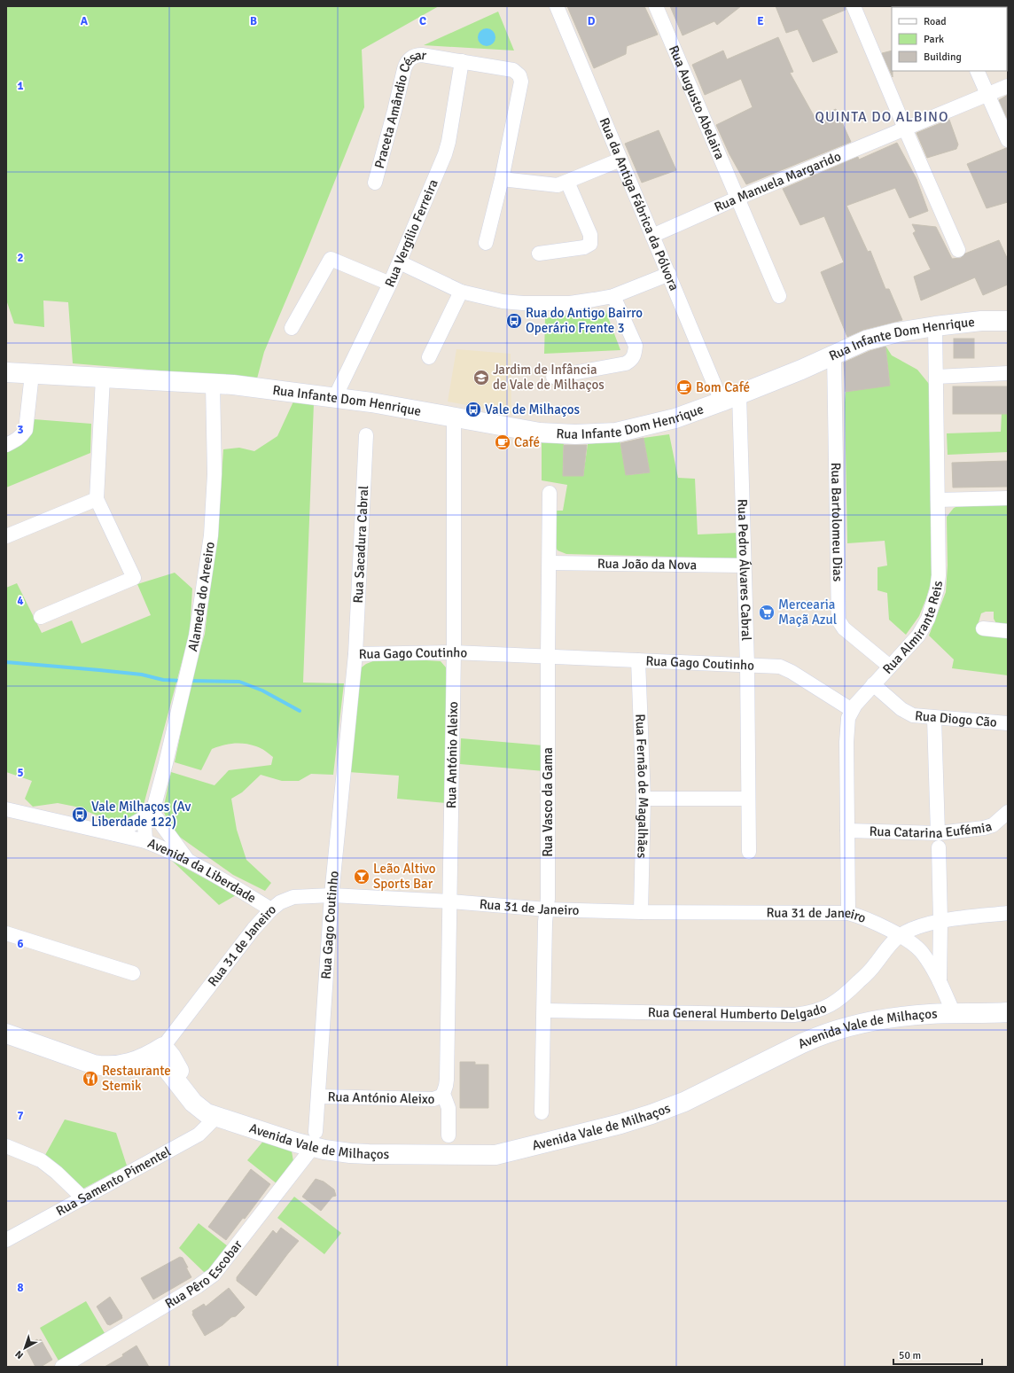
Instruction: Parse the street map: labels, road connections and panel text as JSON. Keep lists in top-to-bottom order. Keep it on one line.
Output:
{"streets":{"street":["Rua Augusto Abelaira","Praceta Amândio César","Rua Manuela Margarido","Rua da Antiga Fábrica da Pólvora","Rua Vergílio Ferreira","Rua Infante Dom Henrique","Rua Bartolomeu Dias","Rua Sacadura Cabral","Rua João da Nova","Rua Pedro Álvares Cabral","Alameda do Areeiro","Rua Almirante Reis","Rua Gago Coutinho","Rua Diogo Cão","Rua António Aleixo","Rua Fernão de Magalhães","Rua Vasco da Gama","Rua Catarina Eufémia","Avenida da Liberdade","Rua 31 de Janeiro","Rua General Humberto Delgado","Avenida Vale de Milhaços","Rua Samento Pimentel","Rua Pêro Escobar"]},"crossings":[["Rua Augusto Abelaira","Rua Manuela Margarido"],["Praceta Amândio César","Rua Vergílio Ferreira"],["Rua Manuela Margarido","Rua da Antiga Fábrica da Pólvora"],["Rua da Antiga Fábrica da Pólvora","Rua Infante Dom Henrique"],["Rua da Antiga Fábrica da Pólvora","Rua Pedro Álvares Cabral"],["Rua Vergílio Ferreira","Rua Infante Dom Henrique"],["Rua Infante Dom Henrique","Rua Bartolomeu Dias"],["Rua Infante Dom Henrique","Rua Pedro Álvares Cabral"],["Rua Infante Dom Henrique","Alameda do Areeiro"],["Rua Infante Dom Henrique","Rua Almirante Reis"],["Rua Infante Dom Henrique","Rua António Aleixo"],["Rua Bartolomeu Dias","Rua Almirante Reis"],["Rua Sacadura Cabral","Rua Gago Coutinho"],["Rua João da Nova","Rua Pedro Álvares Cabral"],["Rua João da Nova","Rua Vasco da Gama"],["Rua Pedro Álvares Cabral","Rua Gago Coutinho"],["Alameda do Areeiro","Avenida da Liberdade"],["Rua Almirante Reis","Rua Gago Coutinho"],["Rua Almirante Reis","Rua Diogo Cão"],["Rua Almirante Reis","Rua Catarina Eufémia"],["Rua Almirante Reis","Rua 31 de Janeiro"],["Rua Gago Coutinho","Rua António Aleixo"],["Rua Gago Coutinho","Rua Fernão de Magalhães"],["Rua Gago Coutinho","Rua Vasco da Gama"],["Rua Gago Coutinho","Rua 31 de Janeiro"],["Rua Gago Coutinho","Avenida Vale de Milhaços"],["Rua Gago Coutinho","Rua Pêro Escobar"],["Rua António Aleixo","Rua 31 de Janeiro"],["Rua Fernão de Magalhães","Rua 31 de Janeiro"],["Rua Vasco da Gama","Rua 31 de Janeiro"],["Rua Vasco da Gama","Rua General Humberto Delgado"],["Avenida da Liberdade","Rua 31 de Janeiro"],["Rua 31 de Janeiro","Rua General Humberto Delgado"],["Rua 31 de Janeiro","Avenida Vale de Milhaços"],["Avenida Vale de Milhaços","Rua Samento Pimentel"],["Avenida Vale de Milhaços","Rua Pêro Escobar"]],"districts":["QUINTA DO ALBINO"],"places":{"bus stop":["Rua do Antigo Bairro Operário Frente 3","Vale de Milhaços","Vale Milhaços (Av Liberdade 122)"],"school or university":["Jardim de Infância de Vale de Milhaços"],"cafe":["Bom Café","Café"],"supermarket":["Mercearia Maçã Azul"],"bar":["Leão Altivo Sports Bar"],"restaurant":["Restaurante Stemik"]},"legend":["Road","Park","Building"],"scale_bar":"50 m","north":"bottom left","grid":{"columns":["A","B","C","D","E"],"rows":["1","2","3","4","5","6","7","8"]}}
